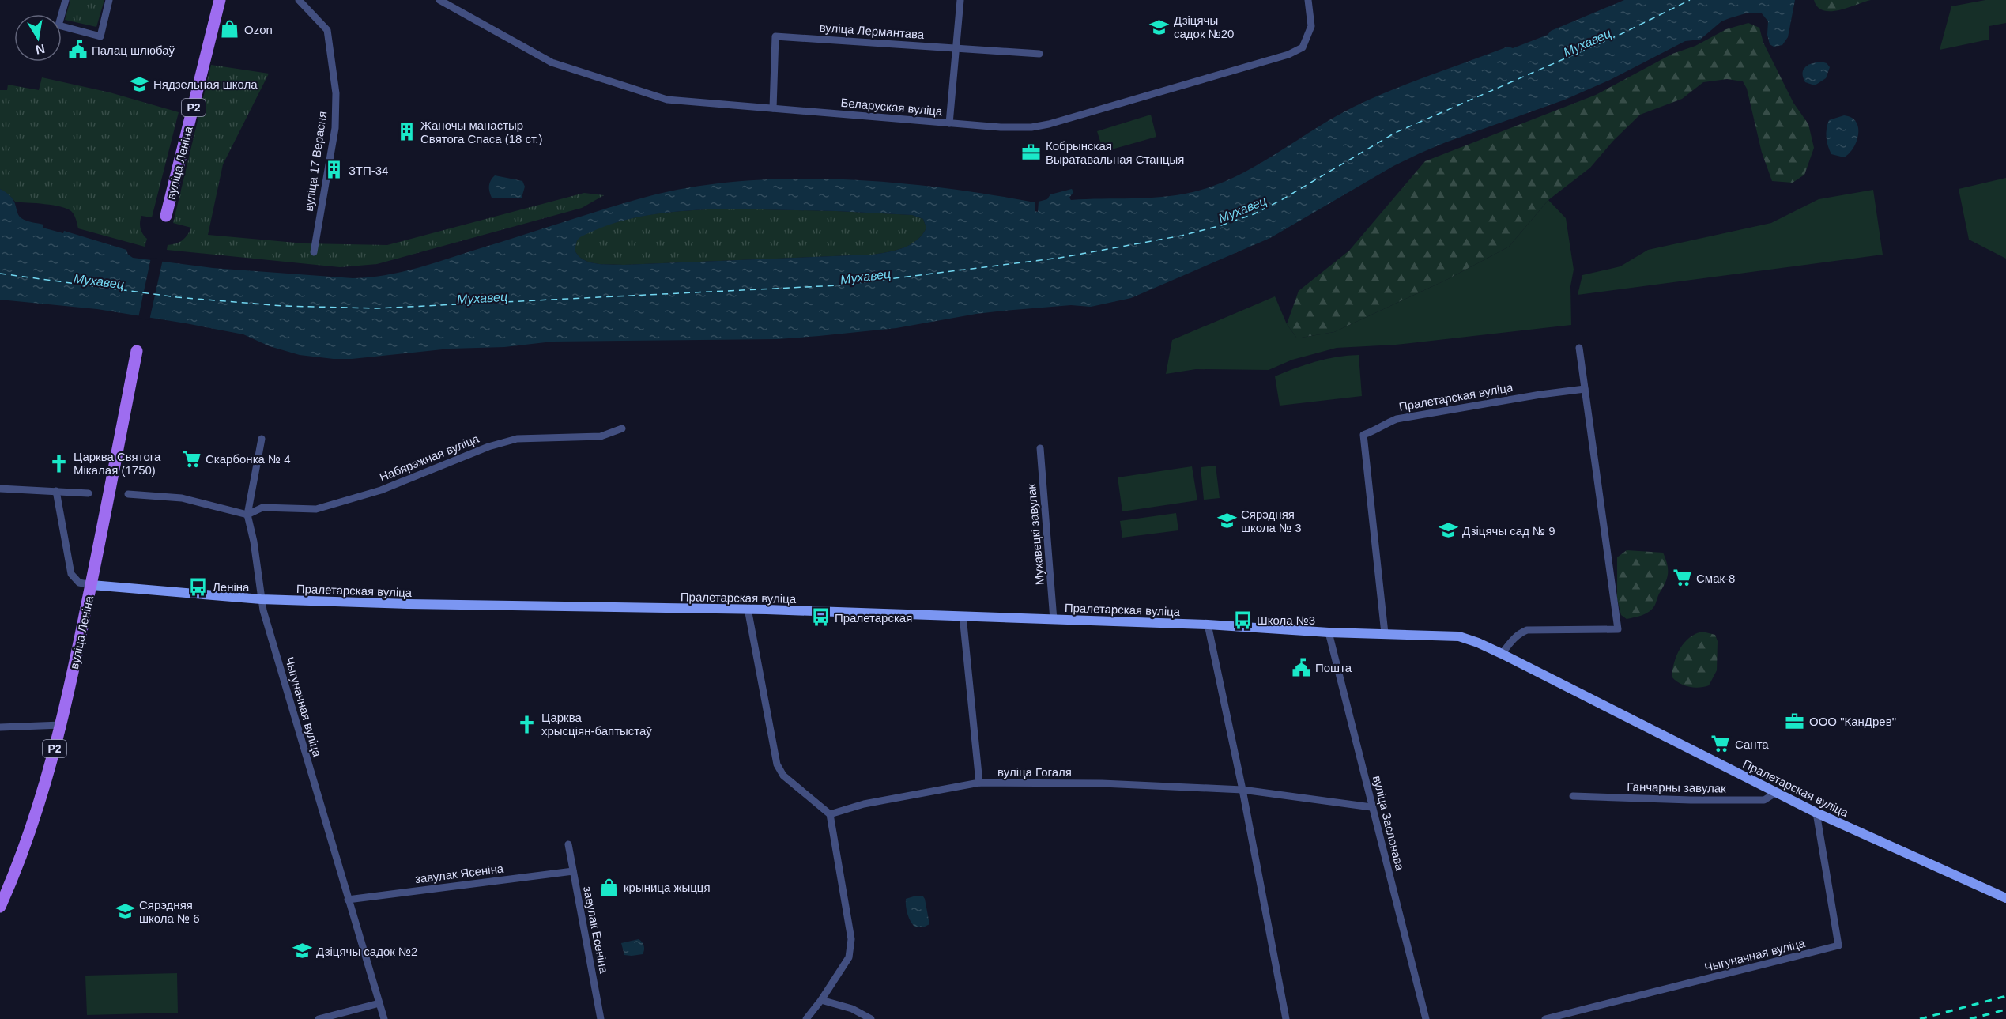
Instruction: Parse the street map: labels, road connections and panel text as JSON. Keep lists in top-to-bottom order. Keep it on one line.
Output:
{"streets":{"main road":["Р2","вуліца Леніна","Пралетарская вуліца"],"street":["вуліца Лермантава","Беларуская вуліца","вуліца 17 Верасня","Набярэжная вуліца","Мухавецкі завулак","Чыгуначная вуліца","вуліца Гогаля","Ганчарны завулак","вуліца Заслонава","завулак Ясеніна","завулак Есеніна"]},"crossings":[["вуліца Лермантава","Беларуская вуліца"],["вуліца Леніна","Пралетарская вуліца"],["Пралетарская вуліца","Мухавецкі завулак"],["Пралетарская вуліца","Чыгуначная вуліца"],["Пралетарская вуліца","Ганчарны завулак"],["Пралетарская вуліца","вуліца Заслонава"],["Набярэжная вуліца","Чыгуначная вуліца"],["Чыгуначная вуліца","завулак Ясеніна"],["вуліца Гогаля","вуліца Заслонава"],["завулак Ясеніна","завулак Есеніна"]],"water":["Мухавец"],"places":{"school or university":["Дзіцячы садок №20","Нядзельная школа","Сярэдняя школа № 3","Дзіцячы сад № 9","Сярэдняя школа № 6","Дзіцячы садок №2"],"shop":["Ozon","крыница жыцця"],"public building":["Палац шлюбаў","Пошта"],"building":["Жаночы манастыр Святога Спаса (18 ст.)","ЗТП-34"],"office":["Кобрынская Выратавальная Станцыя","ООО \"КанДрев\""],"supermarket":["Скарбонка № 4","Смак-8","Санта"],"church":["Царква Святога Мікалая (1750)","Царква хрысціян-баптыстаў"],"bus stop":["Леніна","Пралетарская","Школа №3"]},"north":"bottom"}
